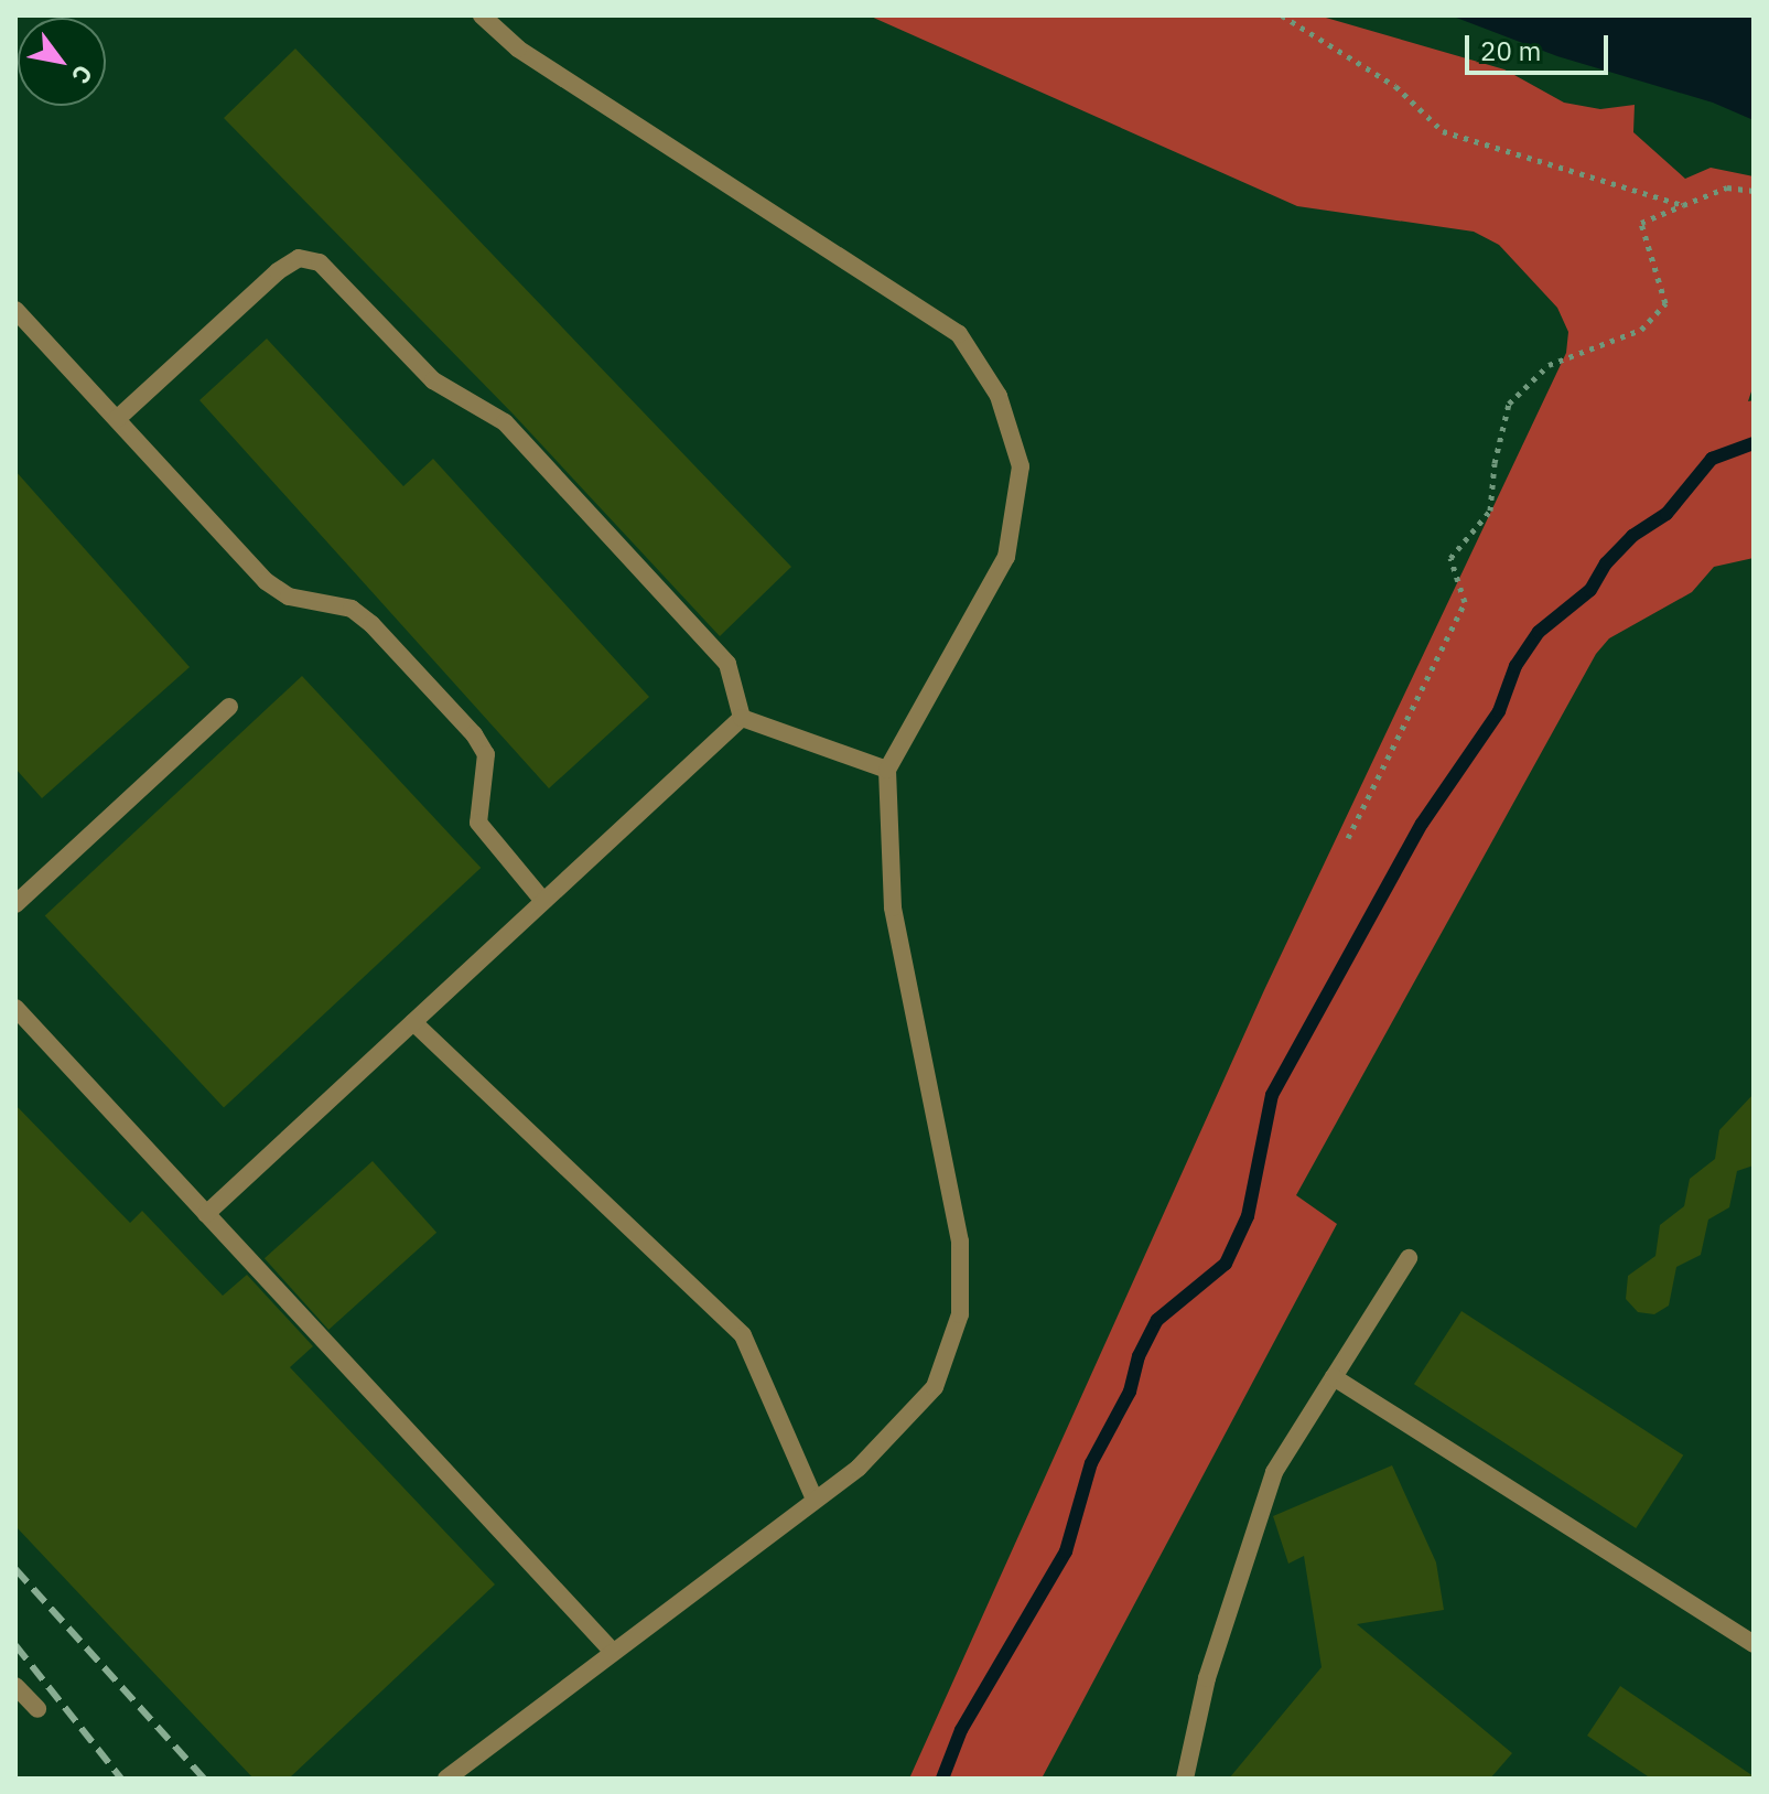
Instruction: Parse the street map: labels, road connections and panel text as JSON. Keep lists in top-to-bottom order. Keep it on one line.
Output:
{"scale_bar":"20 m","north":"bottom right"}
